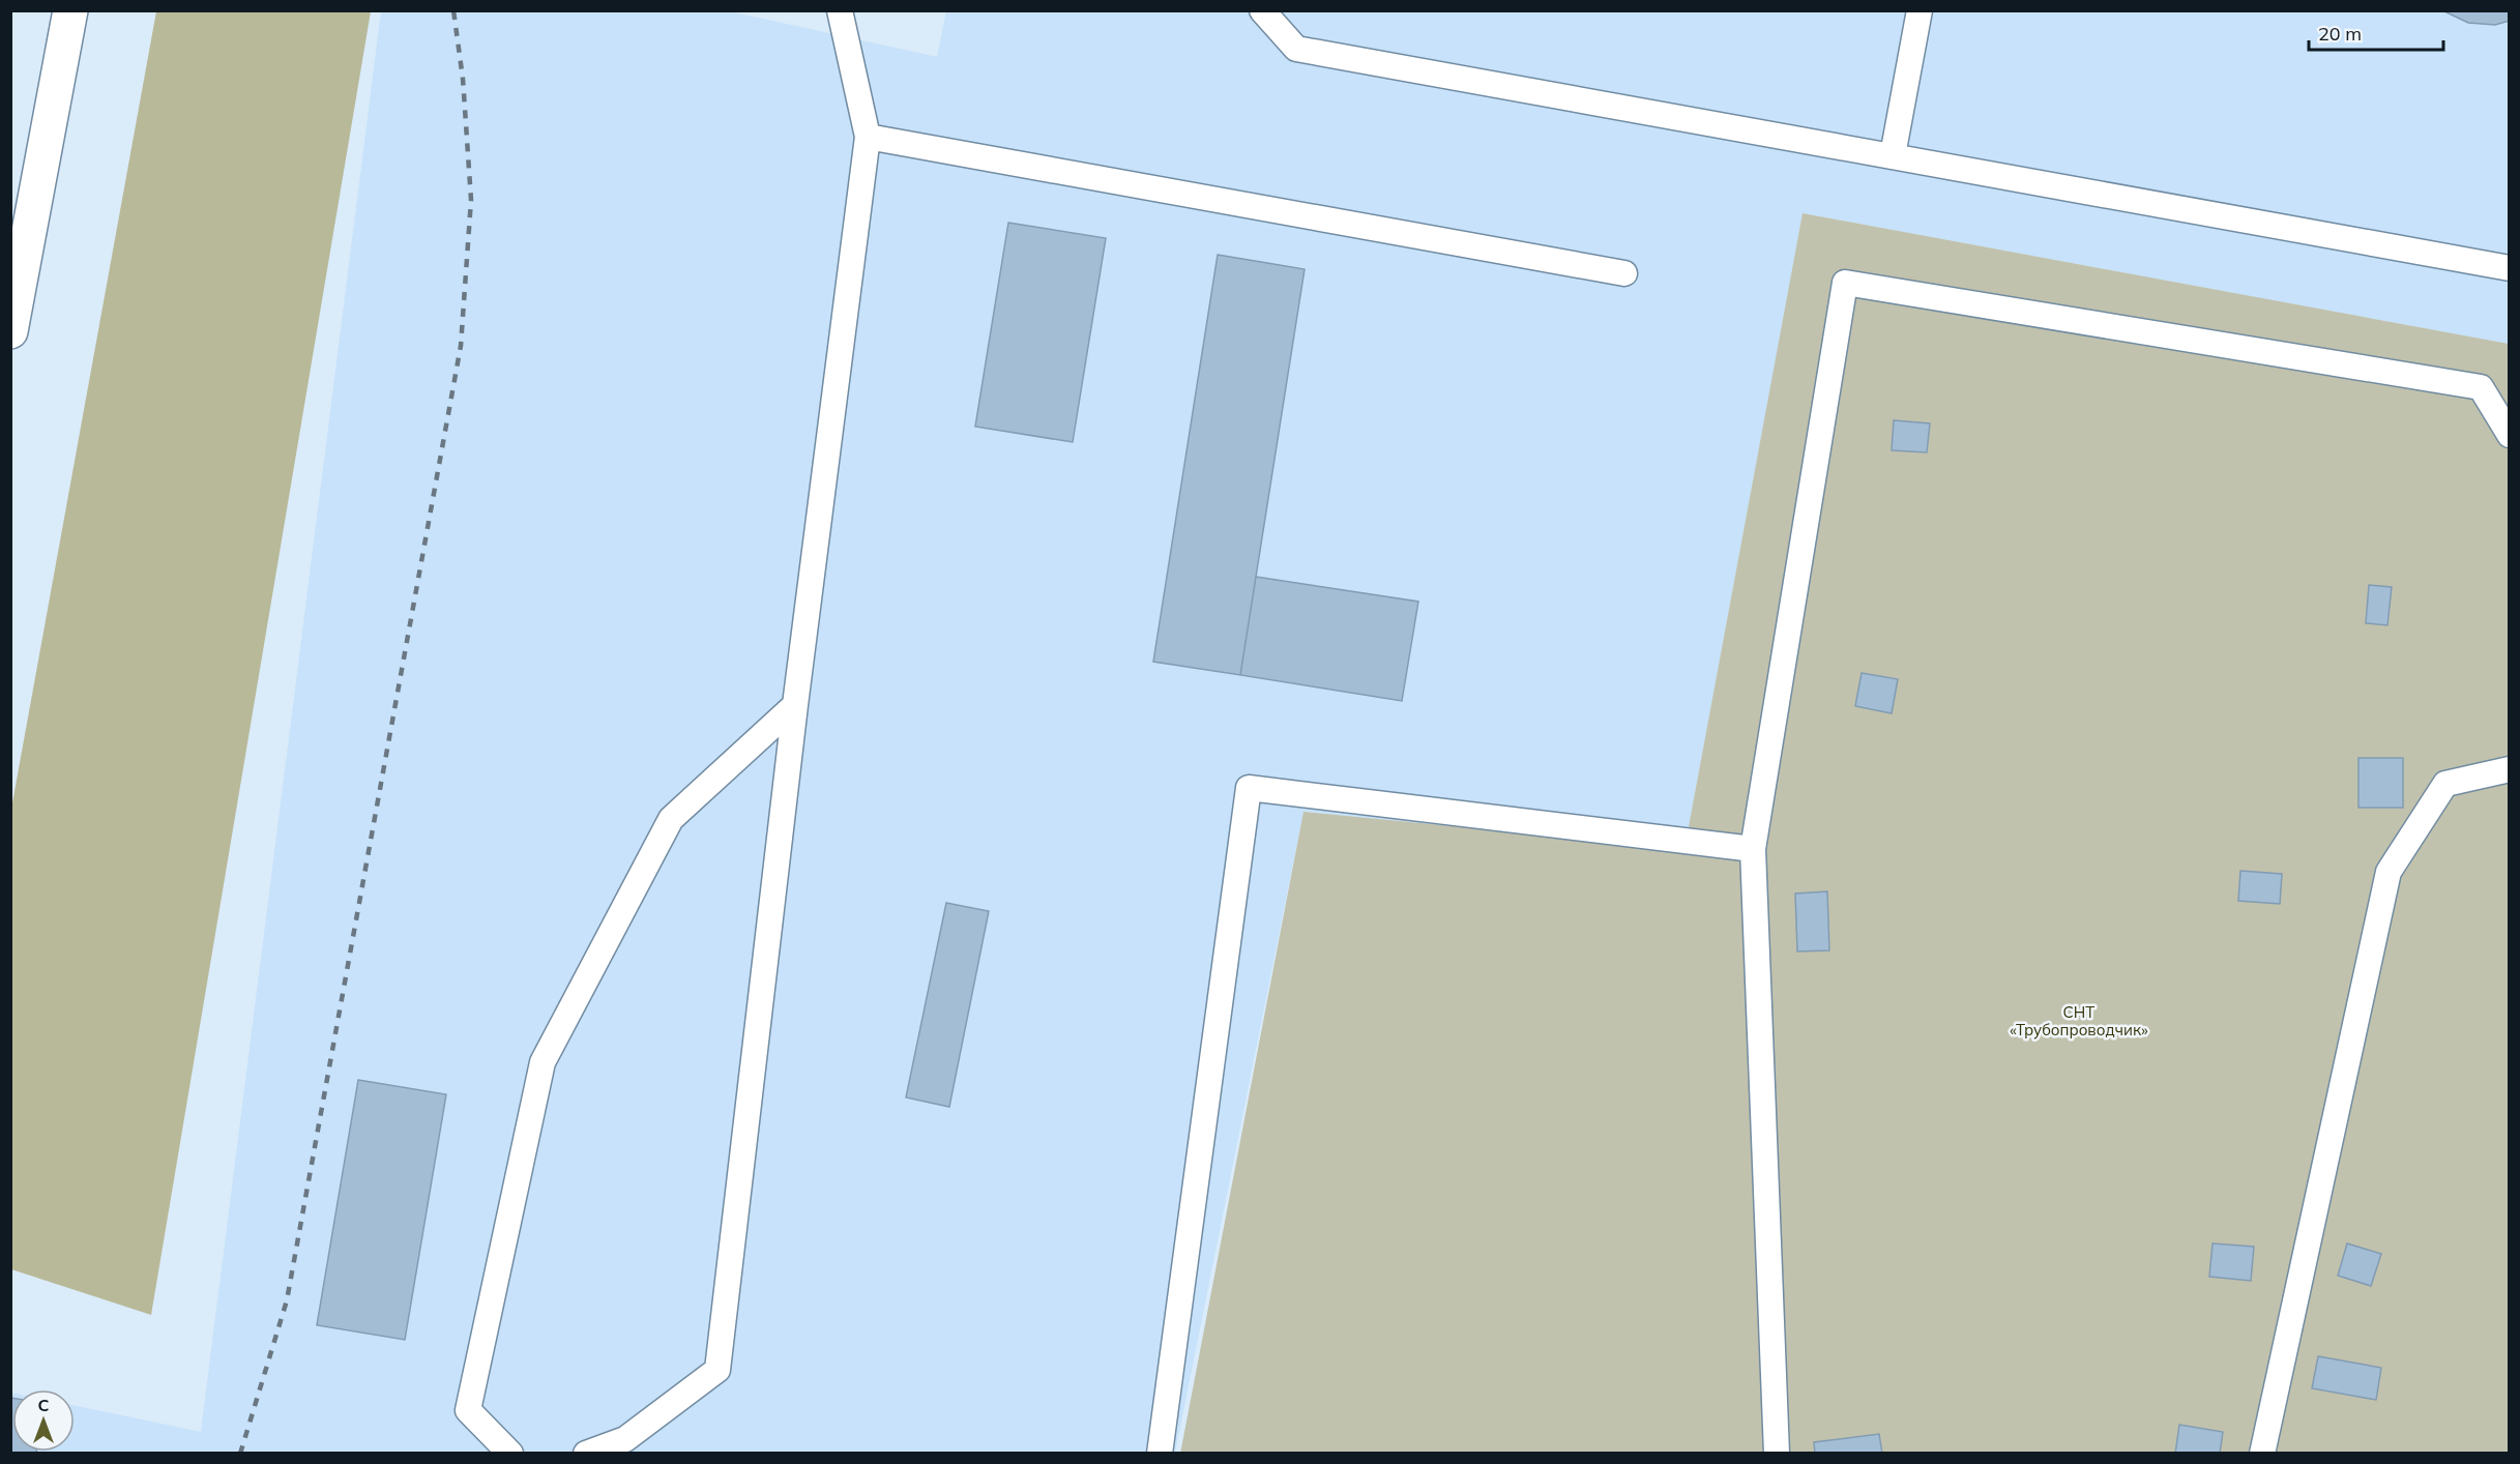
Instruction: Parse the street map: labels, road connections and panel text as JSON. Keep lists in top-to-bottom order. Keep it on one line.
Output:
{"parks":["СНТ «Трубопроводчик»"],"scale_bar":"20 m","north":"top"}
